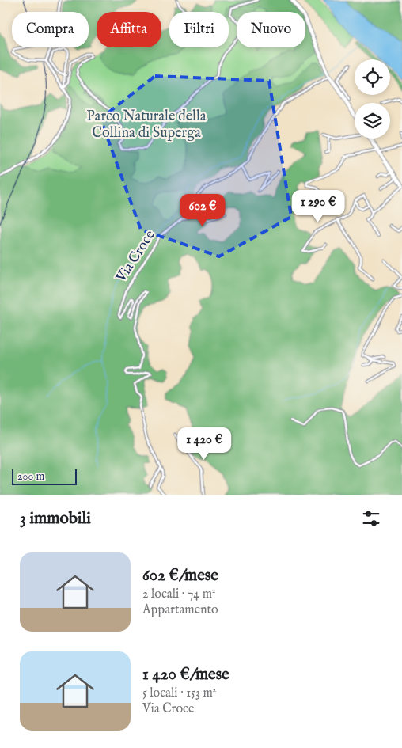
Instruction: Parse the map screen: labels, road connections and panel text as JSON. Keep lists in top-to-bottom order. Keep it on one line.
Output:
{"streets":{"street":["Via Croce"]},"parks":["Parco Naturale della Collina di Superga"],"scale_bar":"200 m","page":{"chip":["Compra","Affitta","Filtri","Nuovo"],"price":["1 290 €","602 €","1 420 €"],"scale":"200 m","heading":"3 immobili","list":[{"name":"602 €/mese","note":"2 locali · 74 m² · Appartamento"},{"name":"1 420 €/mese","note":"5 locali · 153 m² · Via Croce"}]}}
